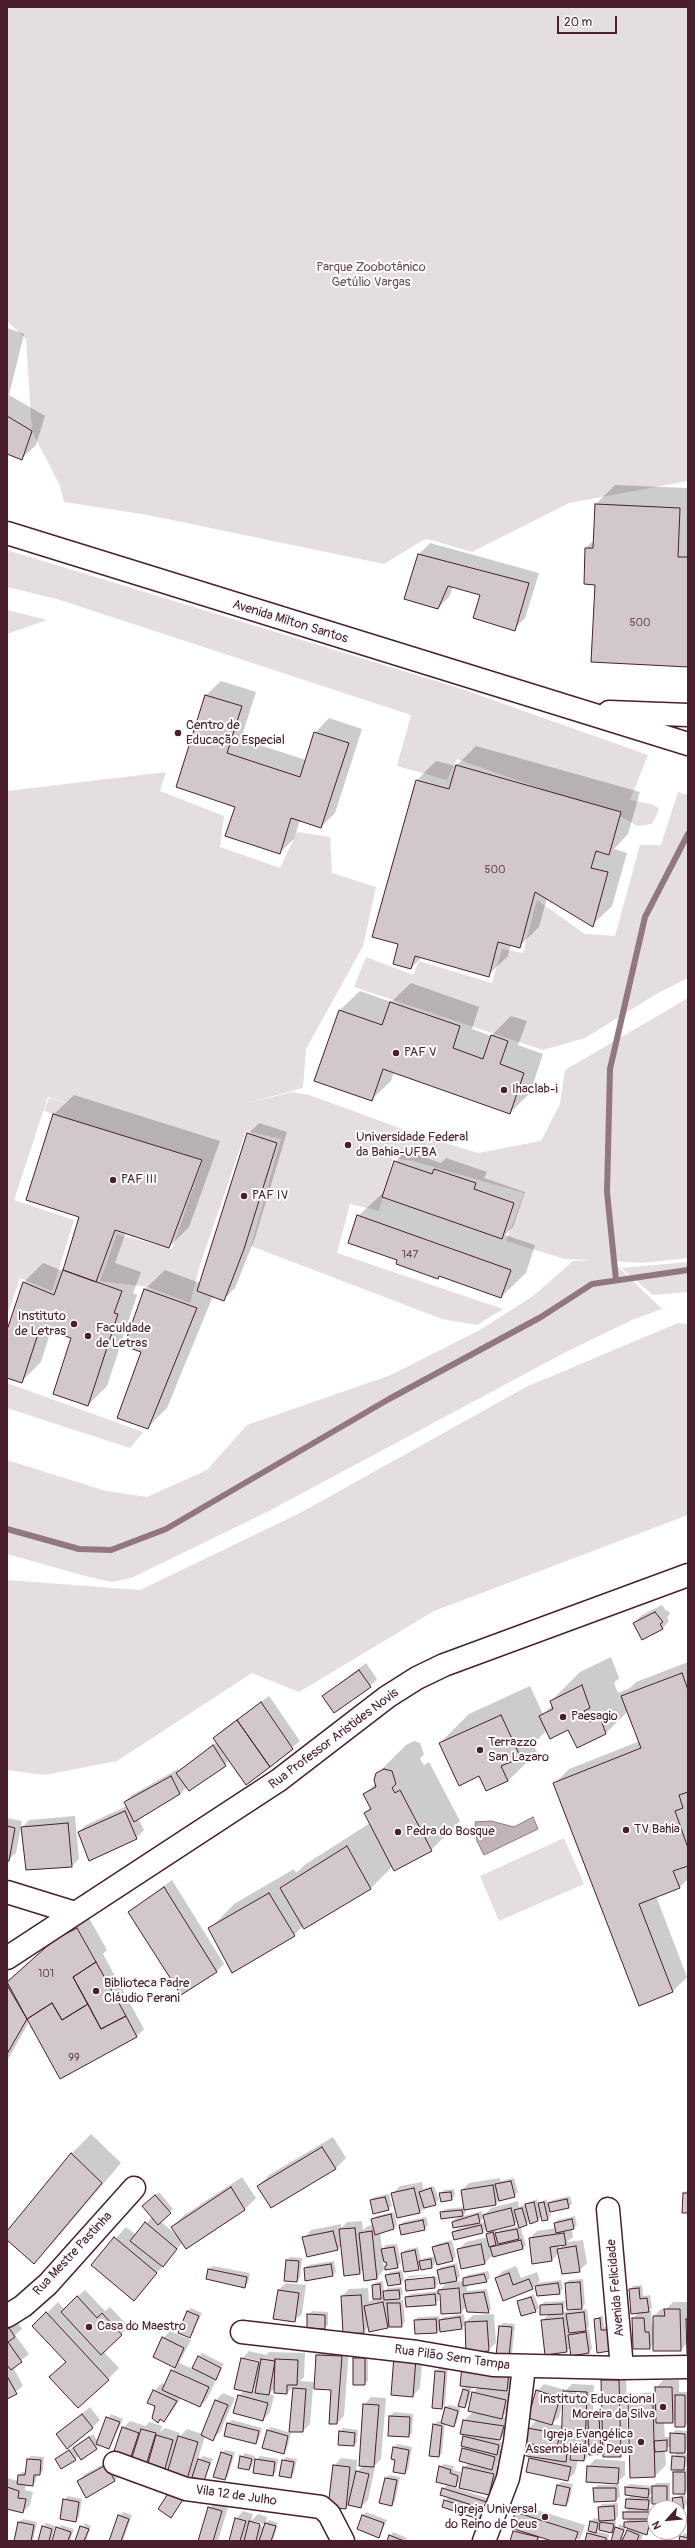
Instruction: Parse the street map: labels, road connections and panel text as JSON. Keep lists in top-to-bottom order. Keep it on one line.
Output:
{"streets":{"street":["Avenida Milton Santos","Rua Professor Aristides Novis","Rua Mestre Pastinha","Avenida Felicidade","Rua Pilão Sem Tampa","Vila 12 de Julho"]},"crossings":[["Avenida Felicidade","Rua Pilão Sem Tampa"]],"parks":["Parque Zoobotânico Getúlio Vargas"],"places":["Centro de Educação Especial","PAF V","Ihaclab-i","Universidade Federal da Bahia-UFBA","PAF III","PAF IV","Instituto de Letras","Faculdade de Letras","Paesagio","Terrazzo San Lazaro","TV Bahia","Pedra do Bosque","Biblioteca Padre Cláudio Perani","Casa do Maestro","Instituto Educacional Moreira da Silva","Igreja Evangélica Assembléia de Deus","Igreja Universal do Reino de Deus"],"house_numbers":["500","500","147","101","99"],"scale_bar":"20 m","north":"bottom left"}
